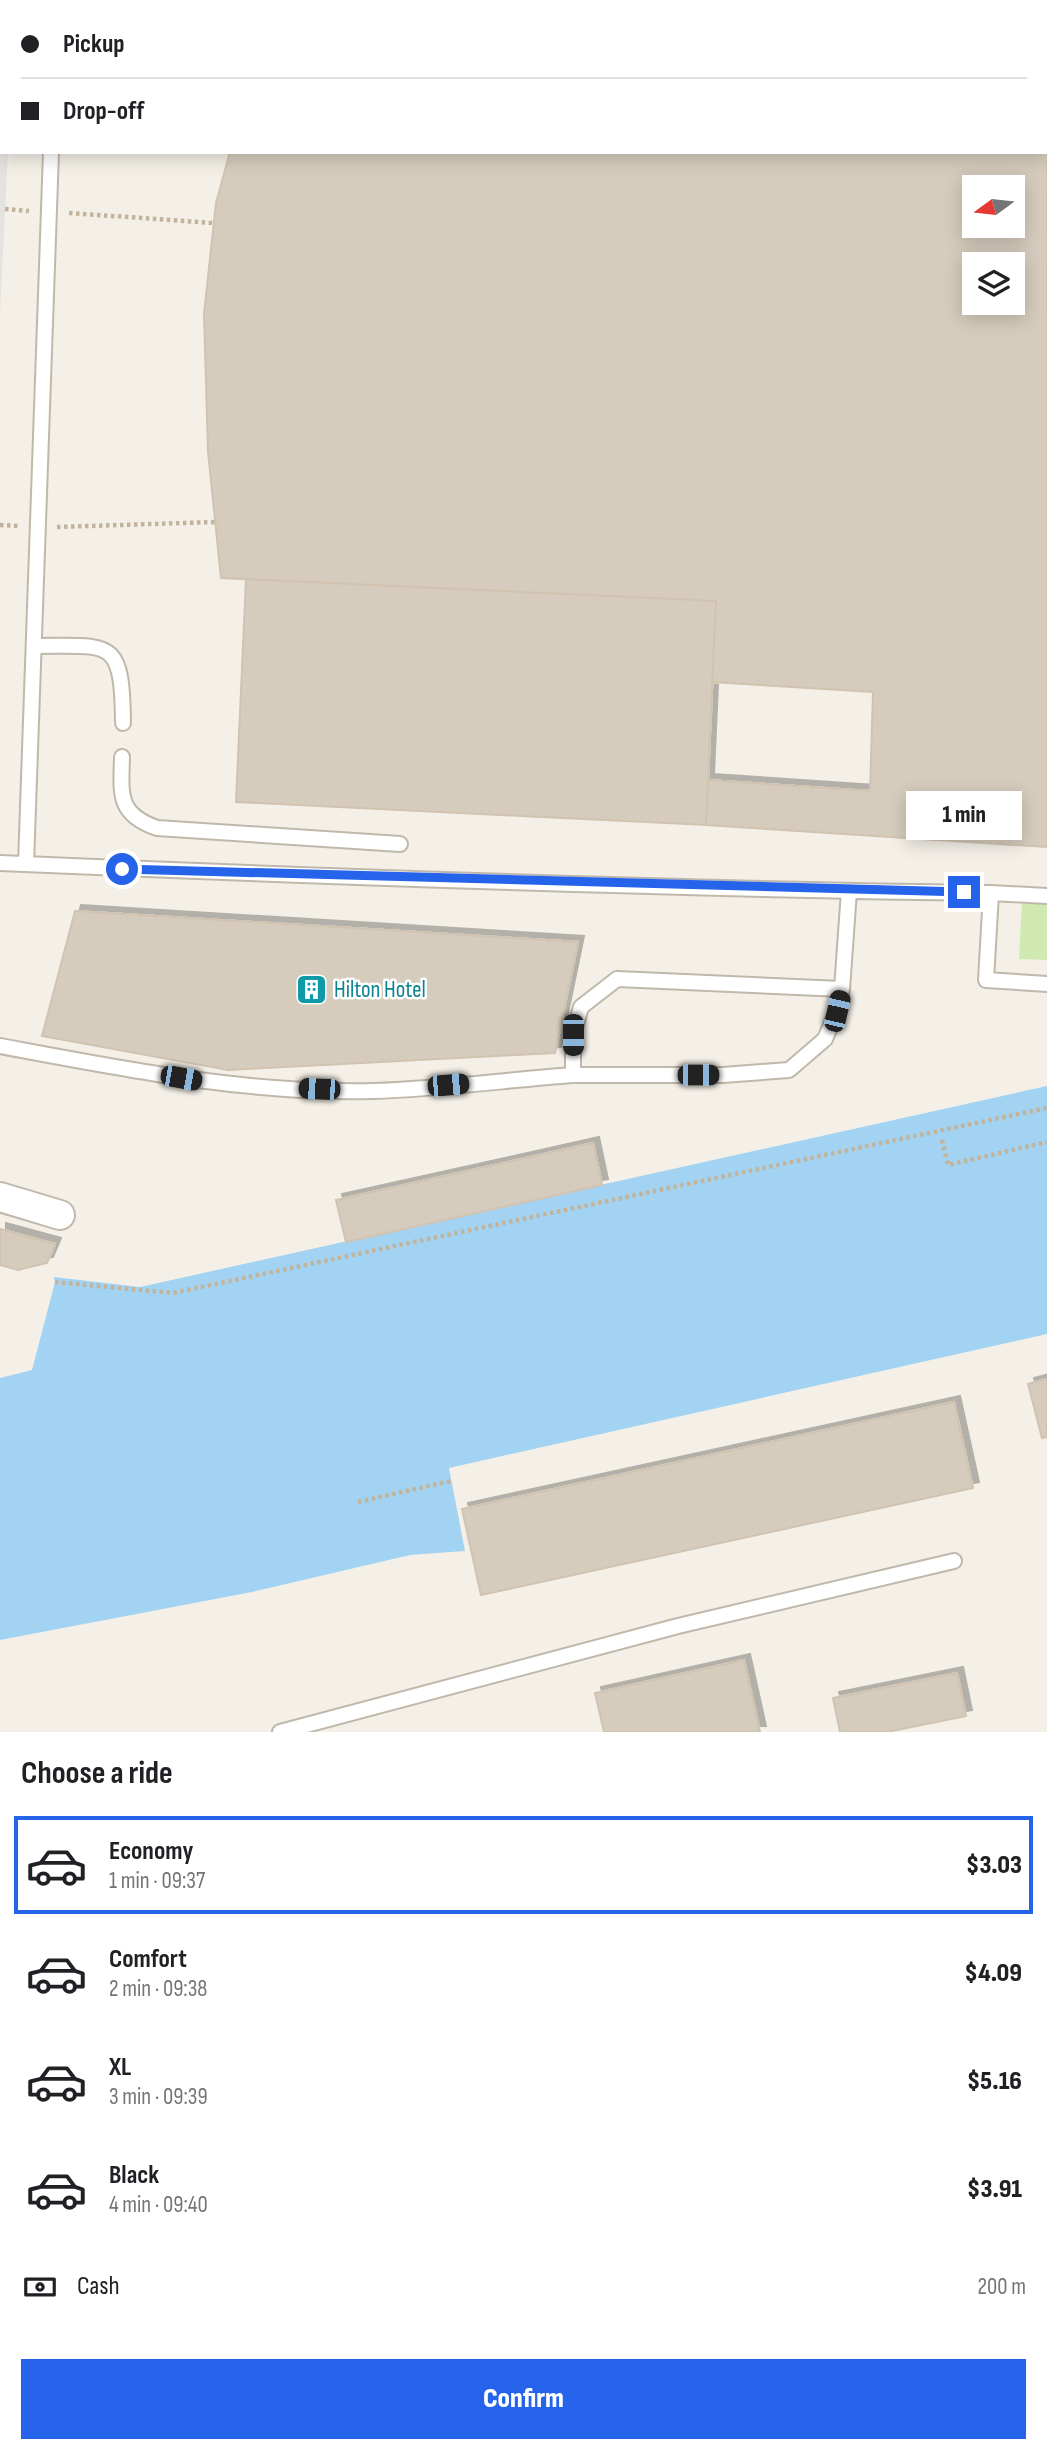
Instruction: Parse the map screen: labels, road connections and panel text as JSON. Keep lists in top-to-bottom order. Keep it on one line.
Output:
{"places":{"building":["Hilton Hotel"]},"north":"left","page":{"banner":["Pickup","Drop-off"],"bubble":"1 min","heading":"Choose a ride","list":[{"name":"Economy","note":"1 min · 09:37","value":"$3.03"},{"name":"Comfort","note":"2 min · 09:38","value":"$4.09"},{"name":"XL","note":"3 min · 09:39","value":"$5.16"},{"name":"Black","note":"4 min · 09:40","value":"$3.91"}],"pay":["Cash","200 m"],"buttons":"Confirm"}}
